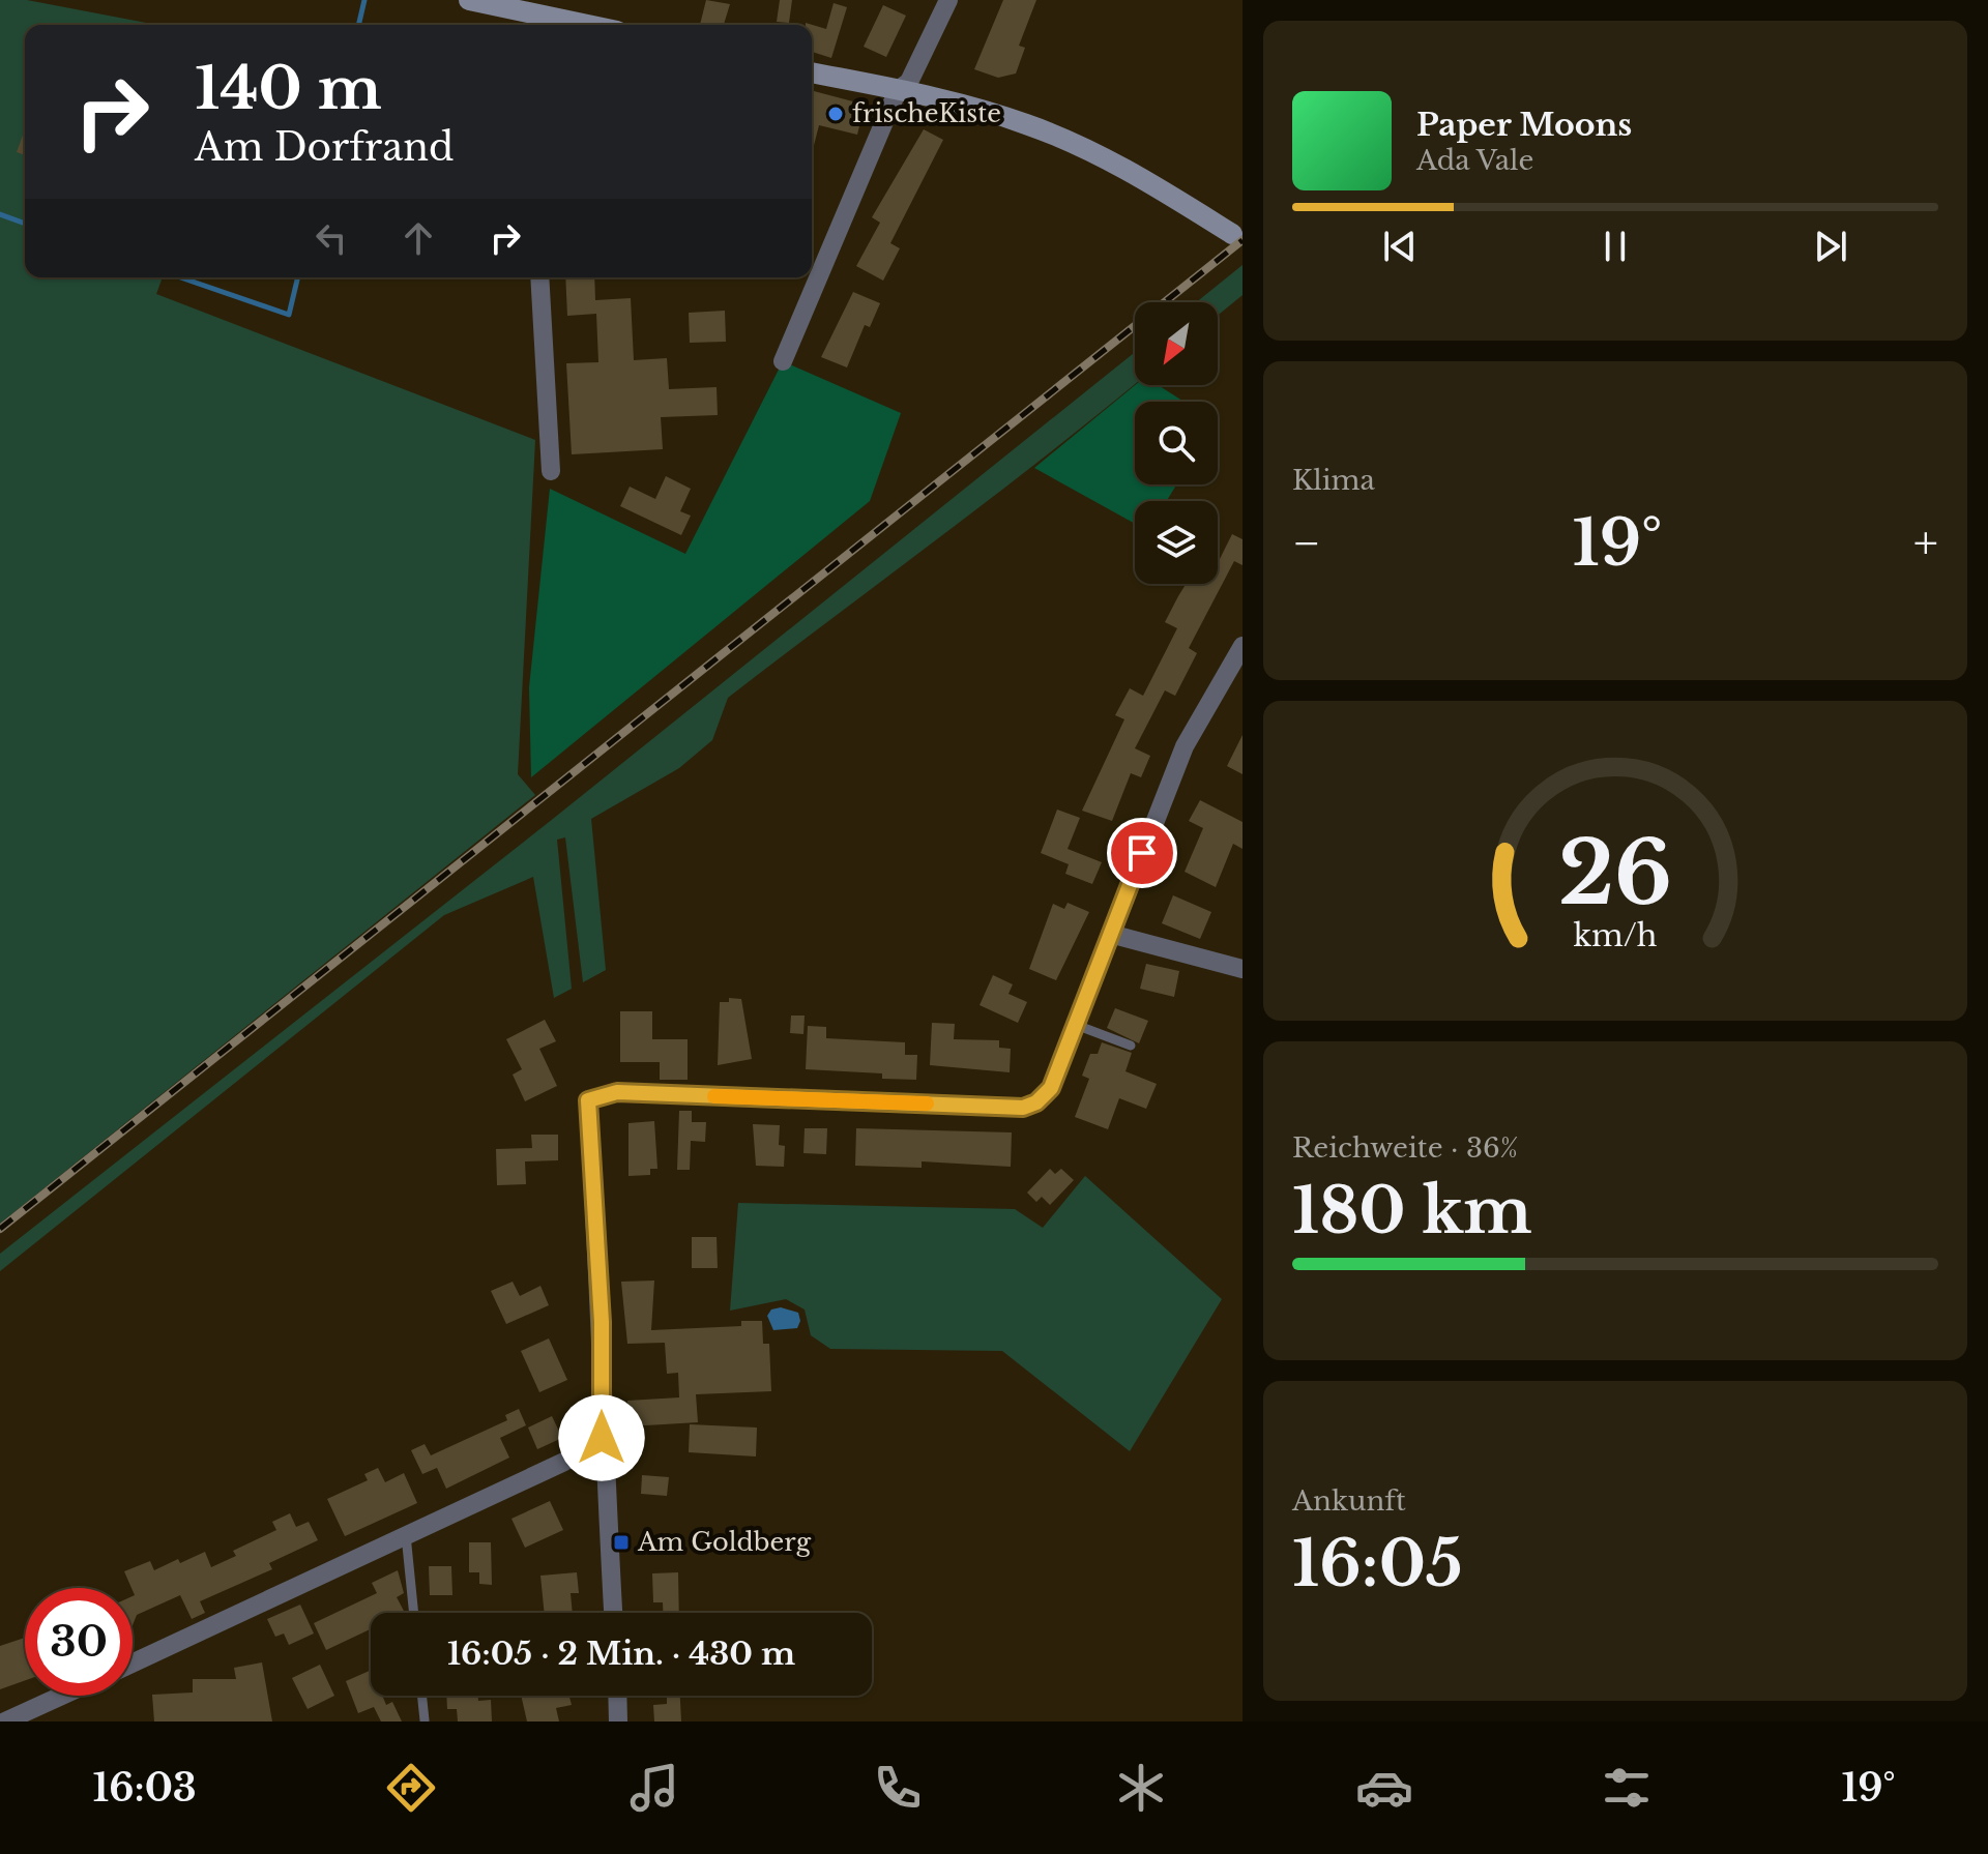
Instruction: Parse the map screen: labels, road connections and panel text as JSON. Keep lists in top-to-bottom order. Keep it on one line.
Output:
{"places":{"other":["frischeKiste"],"transit":["Am Goldberg"]},"north":"bottom left","page":{"turn":["140 m","Am Dorfrand"],"song":["Paper Moons","Ada Vale"],"tile":["Klima",["Reichweite · 36%","180 km"],["Ankunft","16:05"]],"heat":["−","19°","+"],"limit":"30","trip":"16:05 · 2 Min. · 430 m","tabs":["16:03","19°"],"gauge":["26","km/h"]}}
